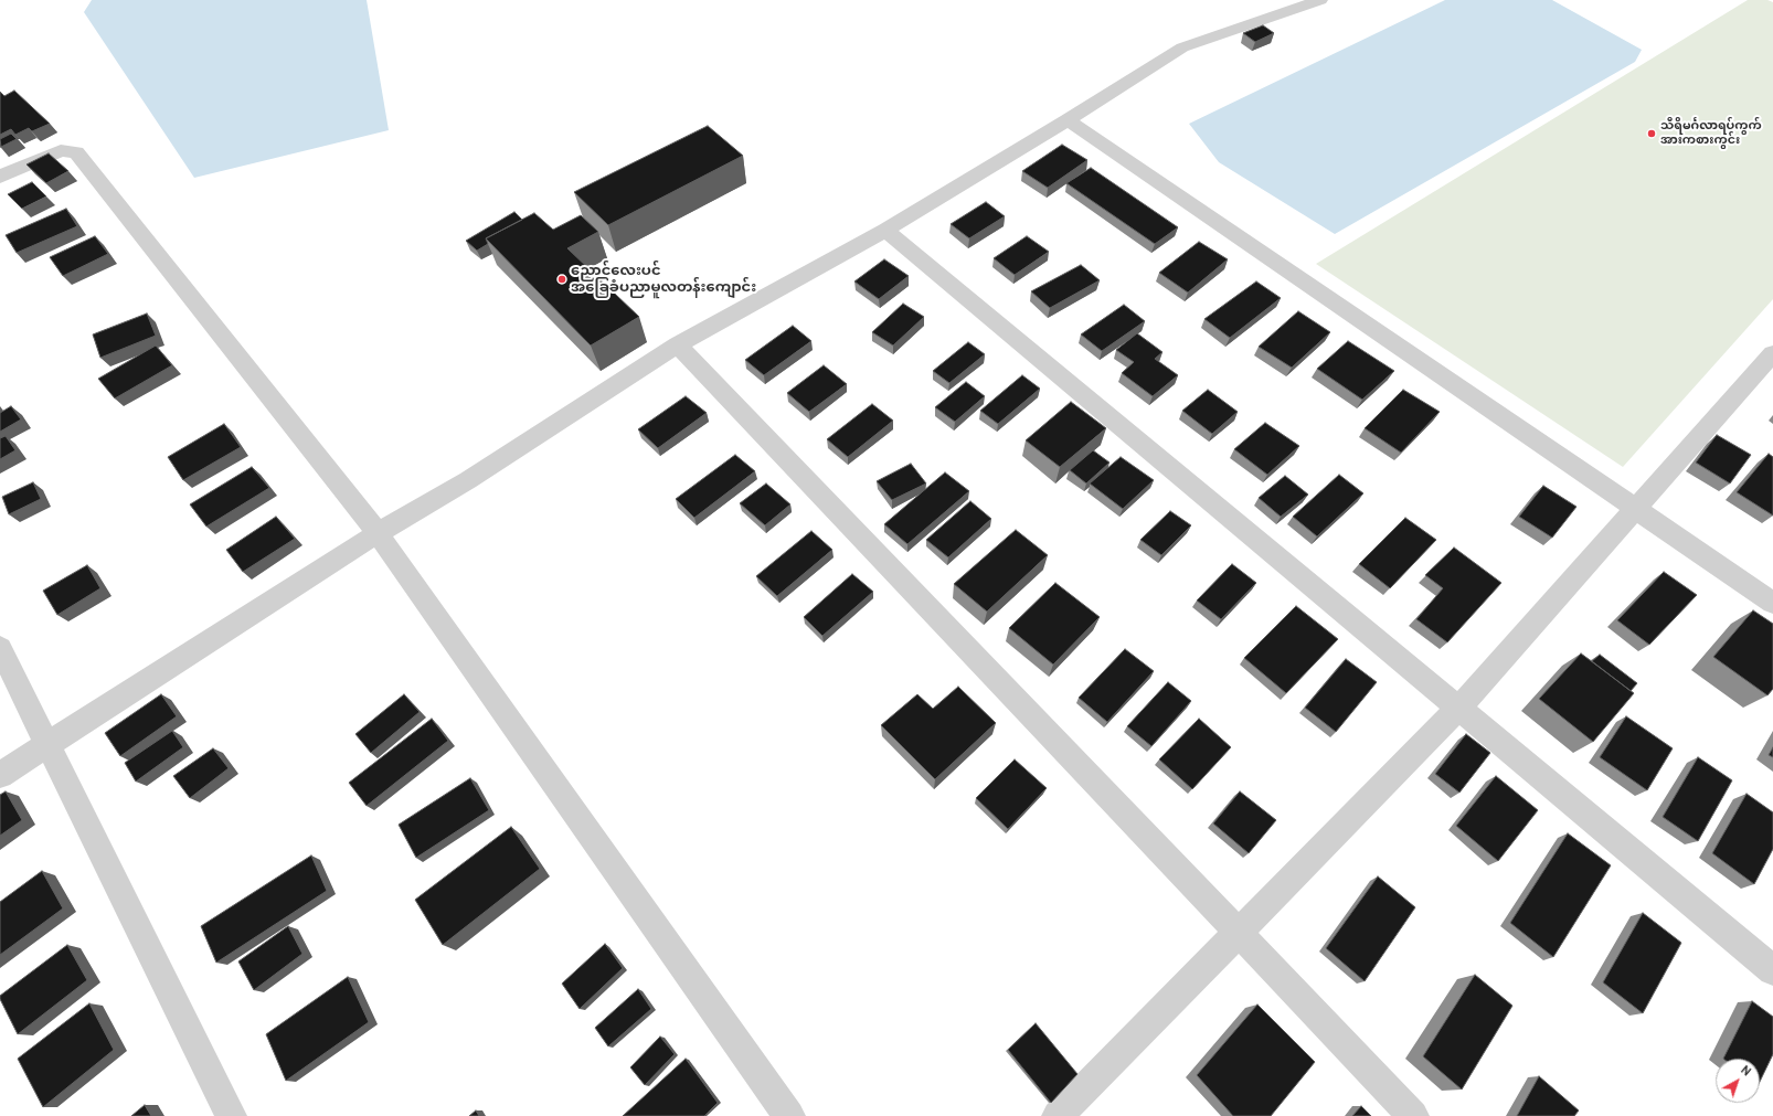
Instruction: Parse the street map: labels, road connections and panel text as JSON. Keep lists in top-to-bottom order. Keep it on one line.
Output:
{"places":["သီရိမင်္ဂလာရပ်ကွက် အားကစားကွင်း","ညောင်လေးပင် အခြေခံပညာမူလတန်းကျောင်း"],"north":"top right"}
